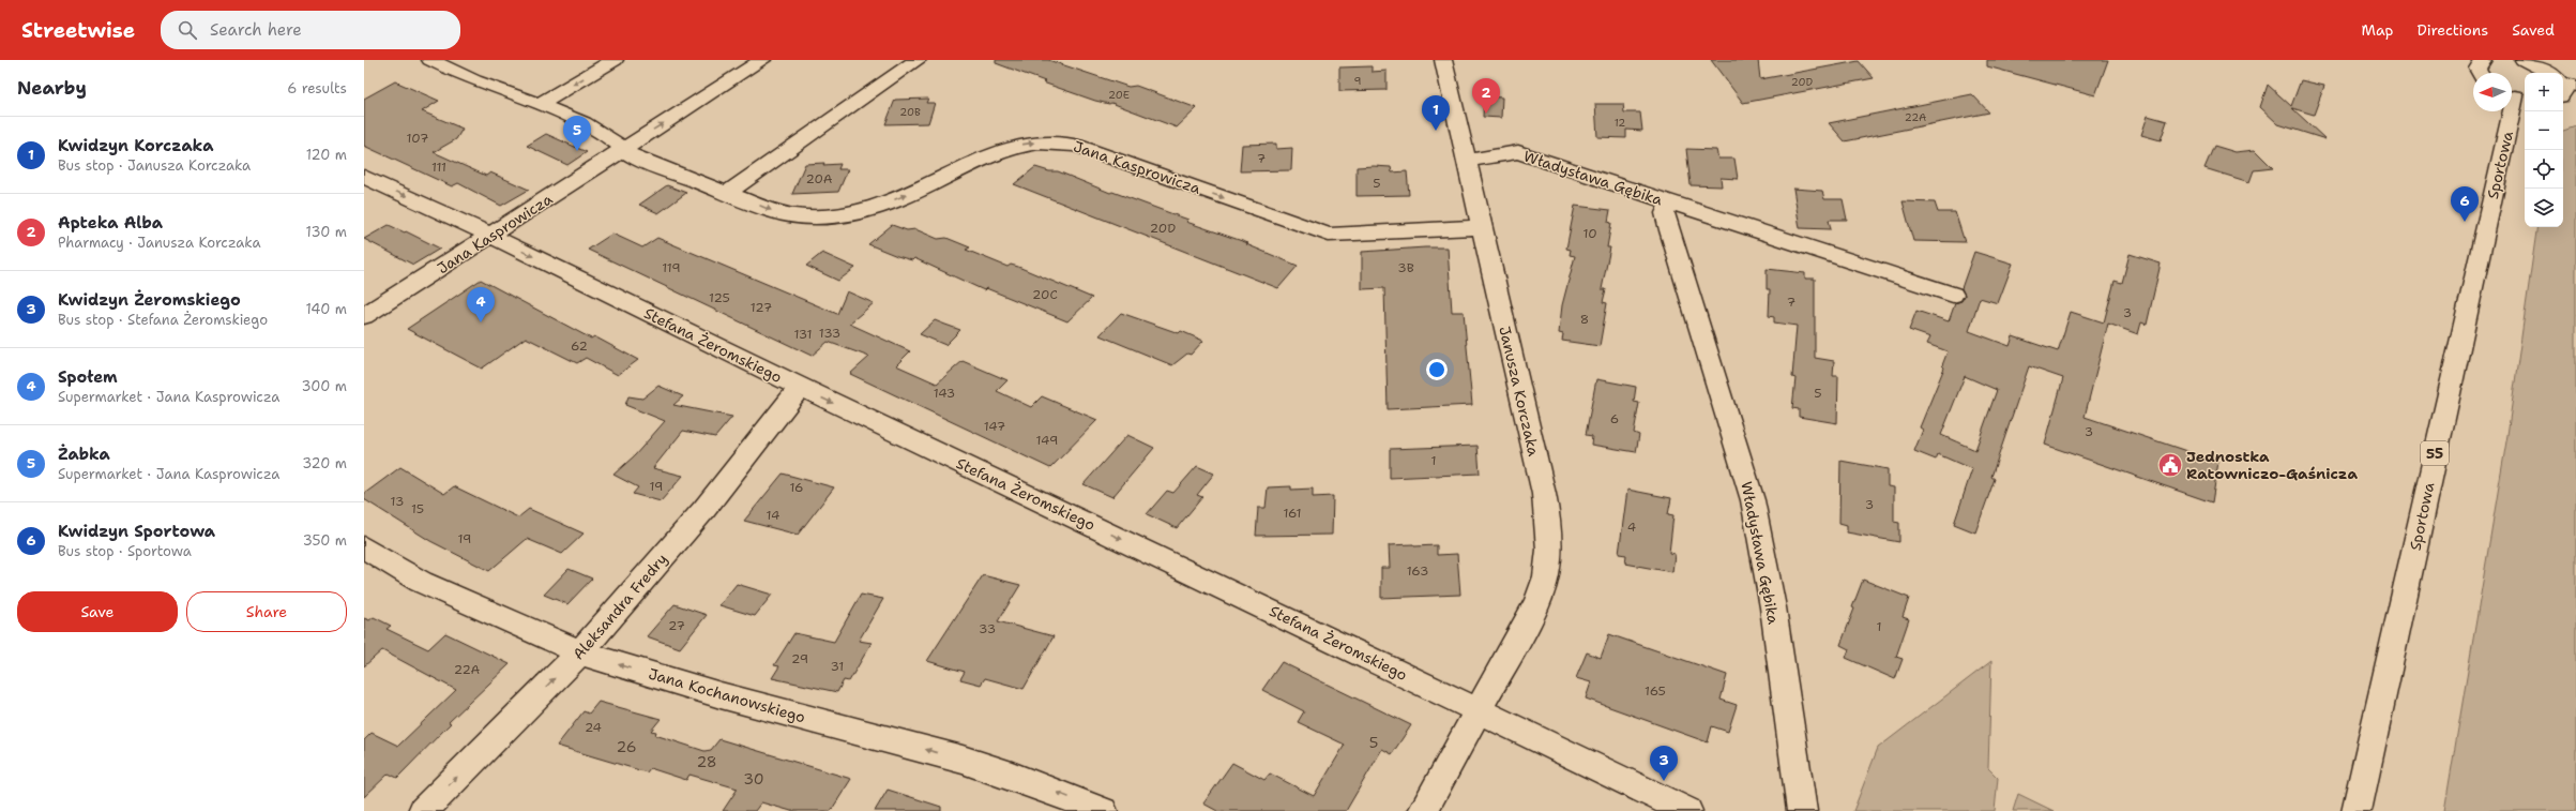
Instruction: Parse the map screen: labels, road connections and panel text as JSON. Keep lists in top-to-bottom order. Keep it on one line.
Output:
{"streets":{"street":["Sportowa","Jana Kasprowicza","Władysława Gębika","Stefana Żeromskiego","Janusza Korczaka","55","Aleksandra Fredry","Jana Kochanowskiego"]},"crossings":[["Jana Kasprowicza","Stefana Żeromskiego"],["Jana Kasprowicza","Janusza Korczaka"],["Władysława Gębika","Janusza Korczaka"],["Stefana Żeromskiego","Janusza Korczaka"],["Stefana Żeromskiego","Aleksandra Fredry"],["Aleksandra Fredry","Jana Kochanowskiego"]],"one_way":["Jana Kasprowicza","Stefana Żeromskiego","Aleksandra Fredry","Jana Kochanowskiego"],"places":{"public building":["Jednostka Ratowniczo-Gaśnicza"]},"house_numbers":["9","20D","20E","20B","22A","12","107","7","111","20A","5","20D","10","119","3B","20C","125","7","127","3","8","133","131","62","143","5","6","147","3","149","1","19","16","13","3","15","161","14","4","19","163","27","1","33","29","31","22A","165","24","5","26","28","30"],"north":"left","page":{"header":"Streetwise","search":"Search here","nav":["Map","Directions","Saved"],"heading":["Nearby","6 results"],"map_buttons":["+","−"],"pins":["2","1","5","6","4","3"],"list":[{"mark":"1","name":"Kwidzyn Korczaka","note":"Bus stop · Janusza Korczaka","value":"120 m"},{"mark":"2","name":"Apteka Alba","note":"Pharmacy · Janusza Korczaka","value":"130 m"},{"mark":"3","name":"Kwidzyn Żeromskiego","note":"Bus stop · Stefana Żeromskiego","value":"140 m"},{"mark":"4","name":"Społem","note":"Supermarket · Jana Kasprowicza","value":"300 m"},{"mark":"5","name":"Żabka","note":"Supermarket · Jana Kasprowicza","value":"320 m"},{"mark":"6","name":"Kwidzyn Sportowa","note":"Bus stop · Sportowa","value":"350 m"}],"buttons":["Save","Share"]}}
